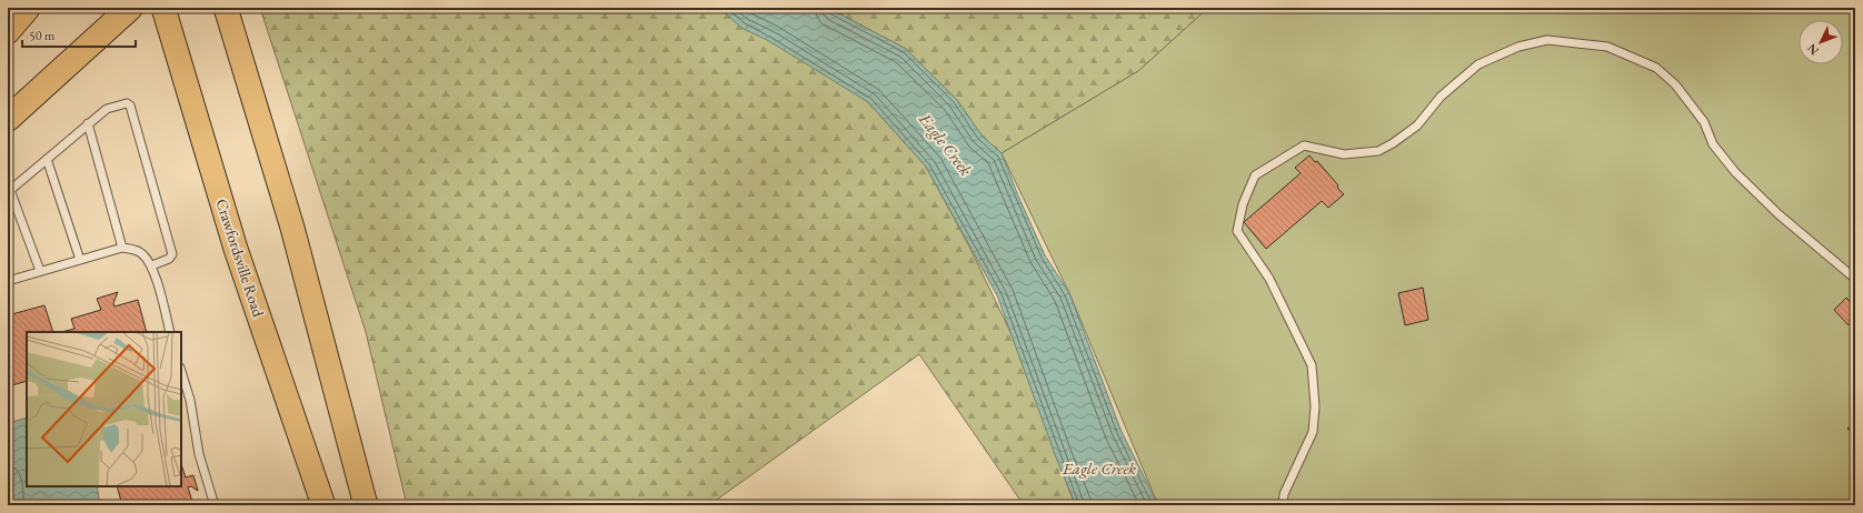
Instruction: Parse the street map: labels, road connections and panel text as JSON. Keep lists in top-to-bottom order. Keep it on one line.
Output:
{"streets":{"main road":["Crawfordsville Road"]},"water":["Eagle Creek"],"scale_bar":"50 m","north":"bottom left"}
